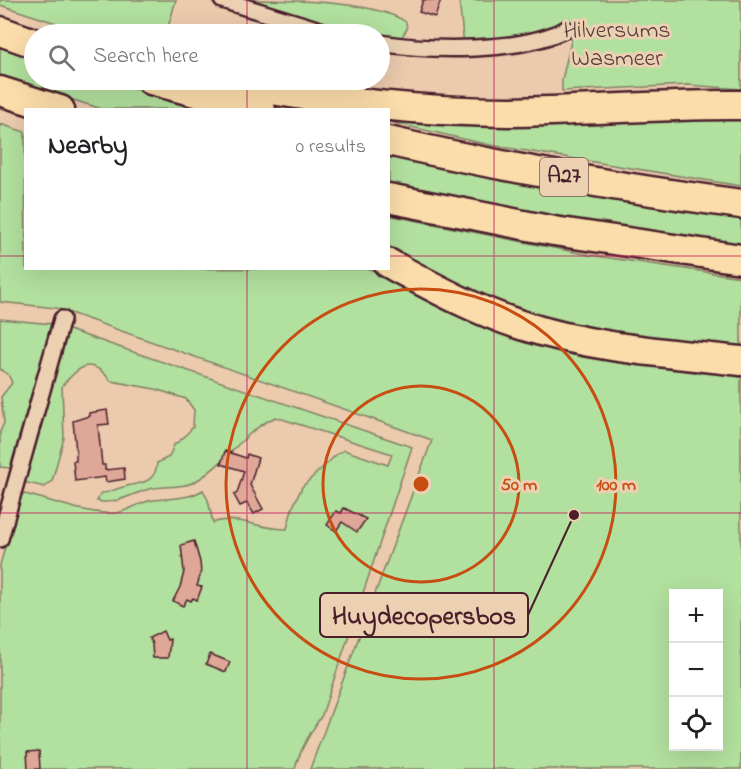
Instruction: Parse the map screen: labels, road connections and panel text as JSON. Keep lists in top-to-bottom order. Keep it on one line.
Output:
{"streets":{"highway":["A27"]},"parks":["Hilversums Wasmeer"],"places":["Huydecopersbos"],"page":{"search":"Search here","heading":["Nearby","0 results"],"map_buttons":["+","−"]},"rings":["50 m","100 m"]}
